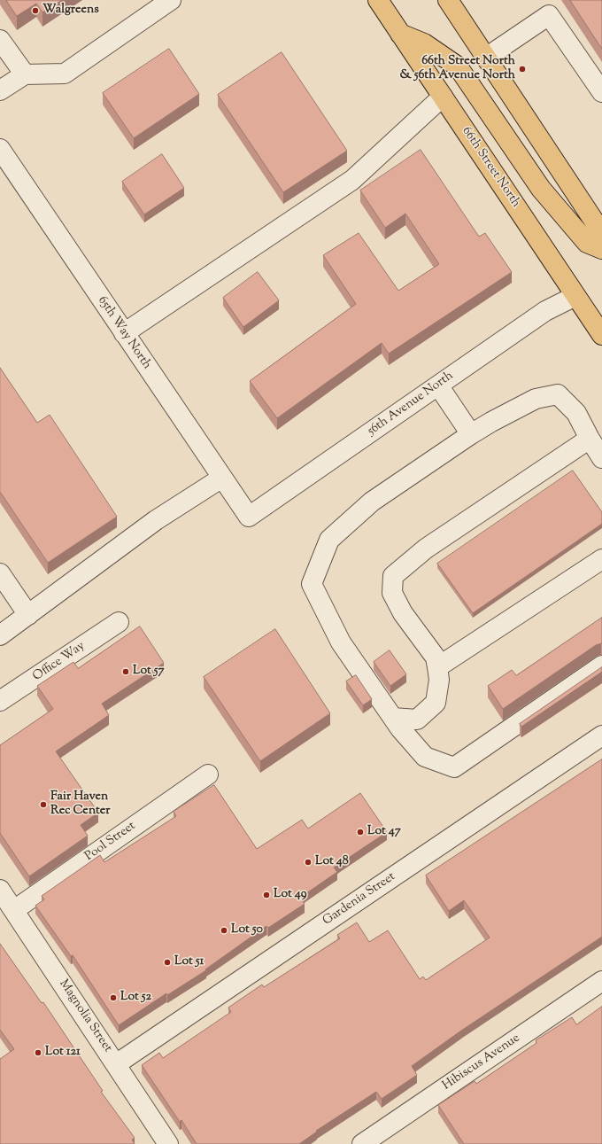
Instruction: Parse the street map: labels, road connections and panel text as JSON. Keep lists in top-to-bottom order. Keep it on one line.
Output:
{"streets":{"main road":["66th Street North"],"street":["65th Way North","56th Avenue North","Office Way","Pool Street","Gardenia Street","Magnolia Street","Hibiscus Avenue"]},"crossings":[["66th Street North","56th Avenue North"],["65th Way North","56th Avenue North"],["Pool Street","Magnolia Street"],["Gardenia Street","Magnolia Street"]],"places":["Walgreens","66th Street North & 56th Avenue North","Lot 57","Fair Haven Rec Center","Lot 47","Lot 48","Lot 49","Lot 50","Lot 51","Lot 52","Lot 121"]}
